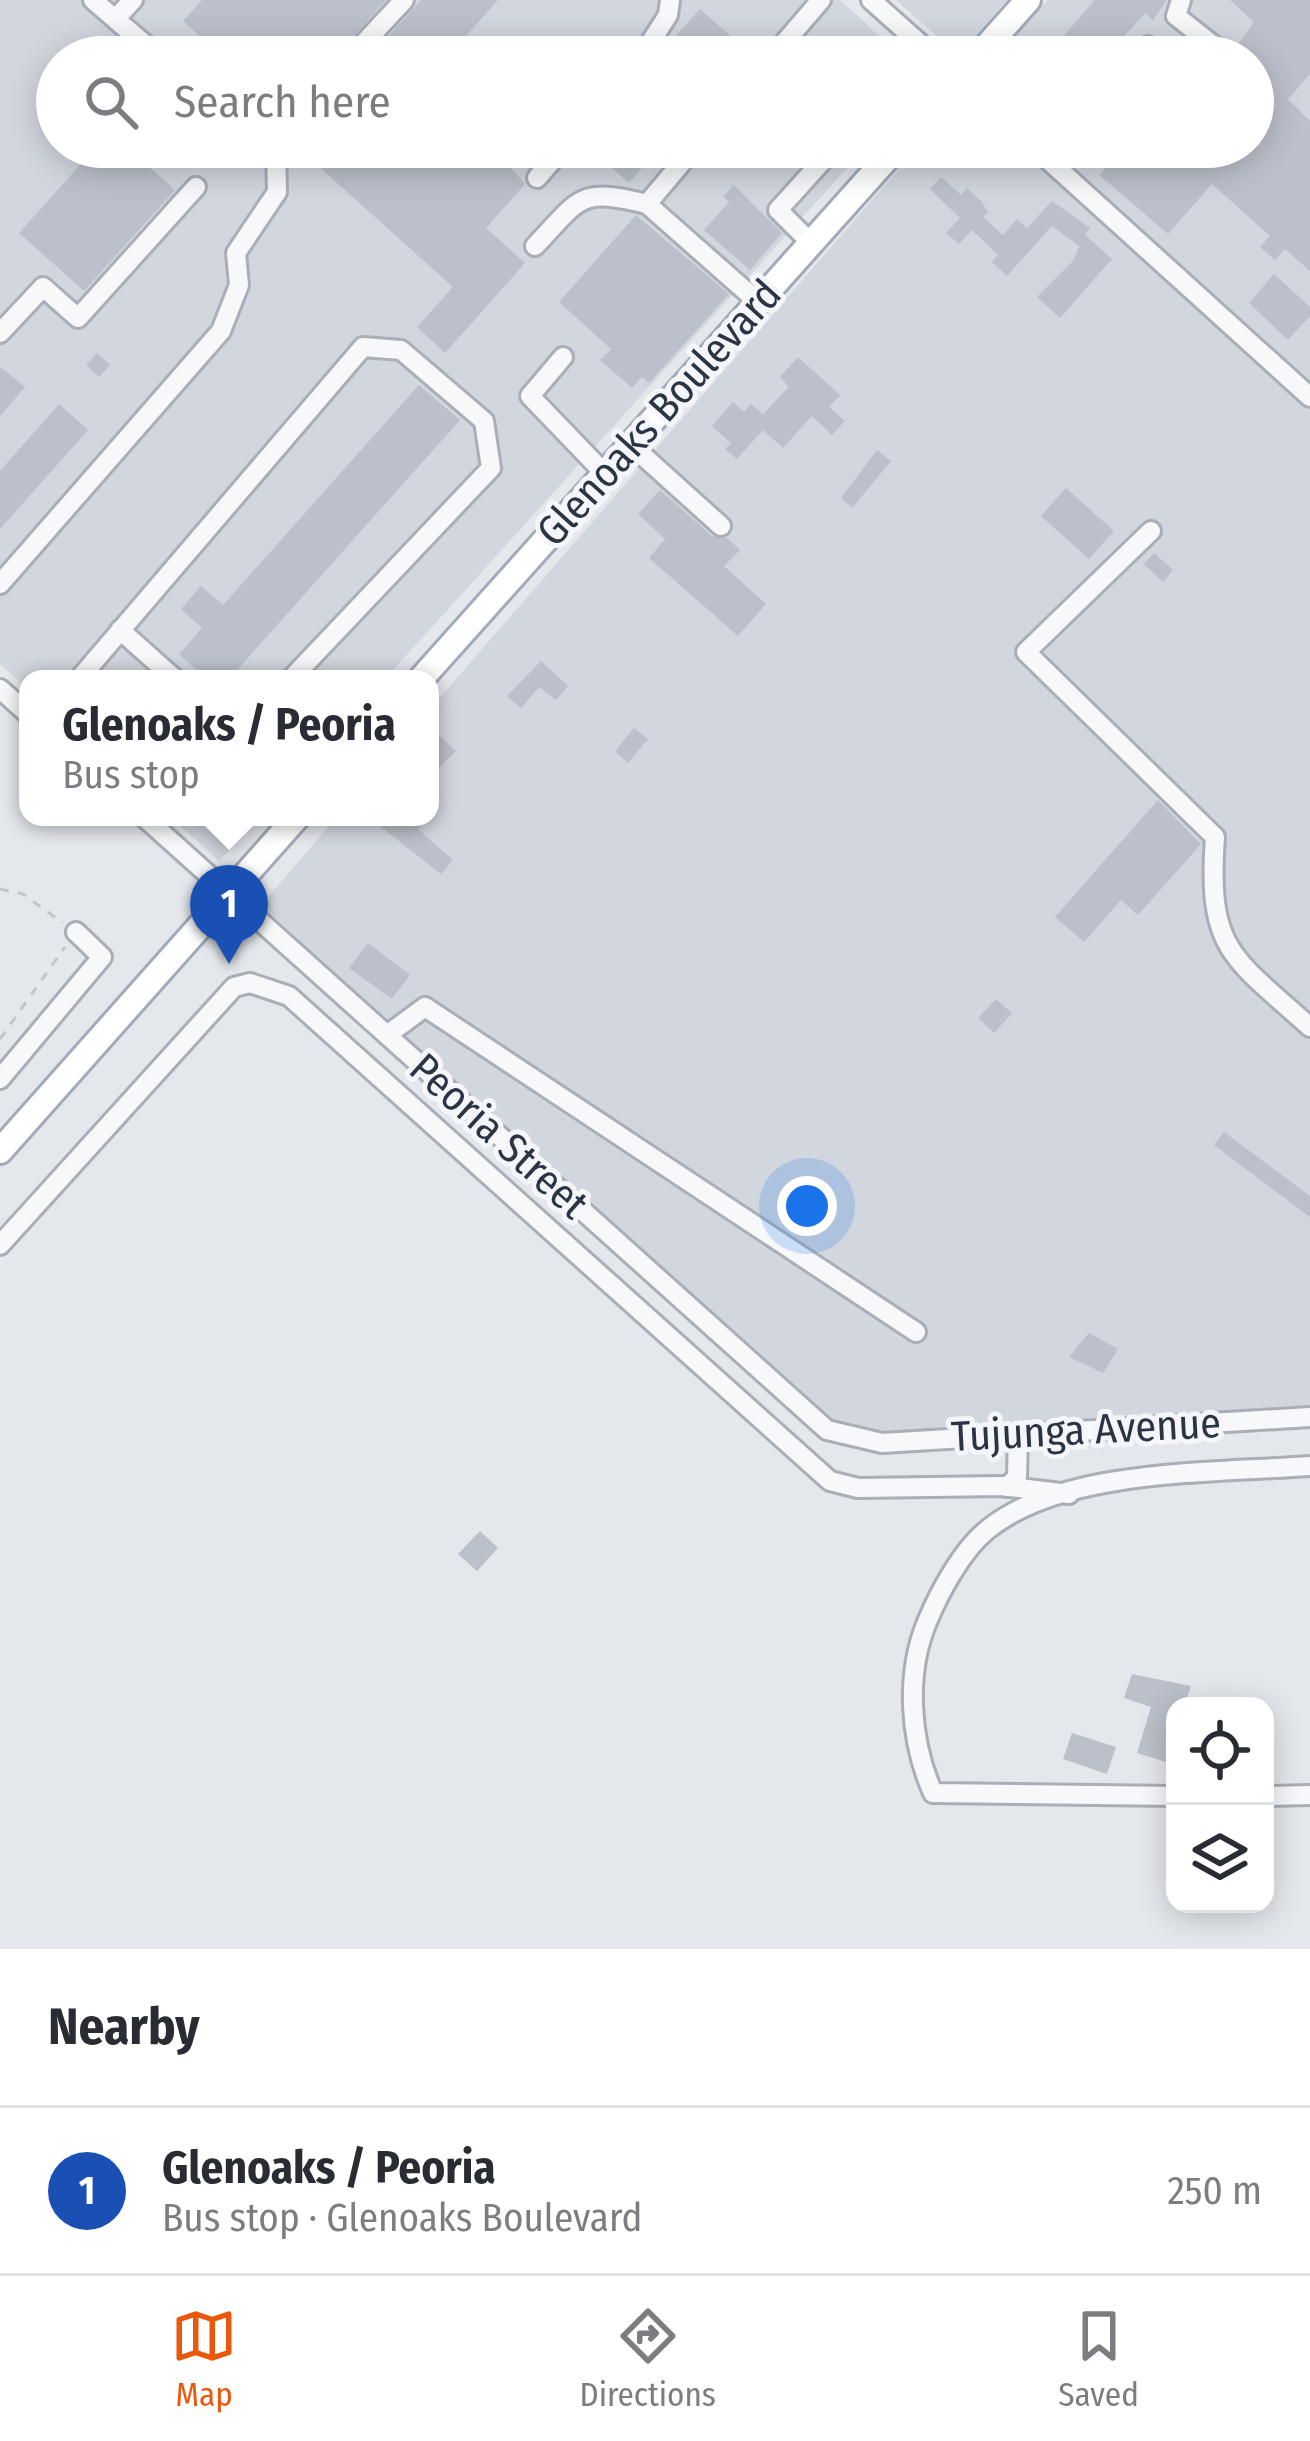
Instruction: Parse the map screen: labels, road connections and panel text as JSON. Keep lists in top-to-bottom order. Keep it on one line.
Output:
{"streets":{"main road":["Glenoaks Boulevard"],"street":["Peoria Street","Tujunga Avenue"]},"crossings":[["Peoria Street","Tujunga Avenue"]],"page":{"search":"Search here","popup":["Glenoaks / Peoria","Bus stop"],"pins":"1","heading":"Nearby","list":[{"mark":"1","name":"Glenoaks / Peoria","note":"Bus stop · Glenoaks Boulevard","value":"250 m"}],"nav":["Map","Directions","Saved"]}}
